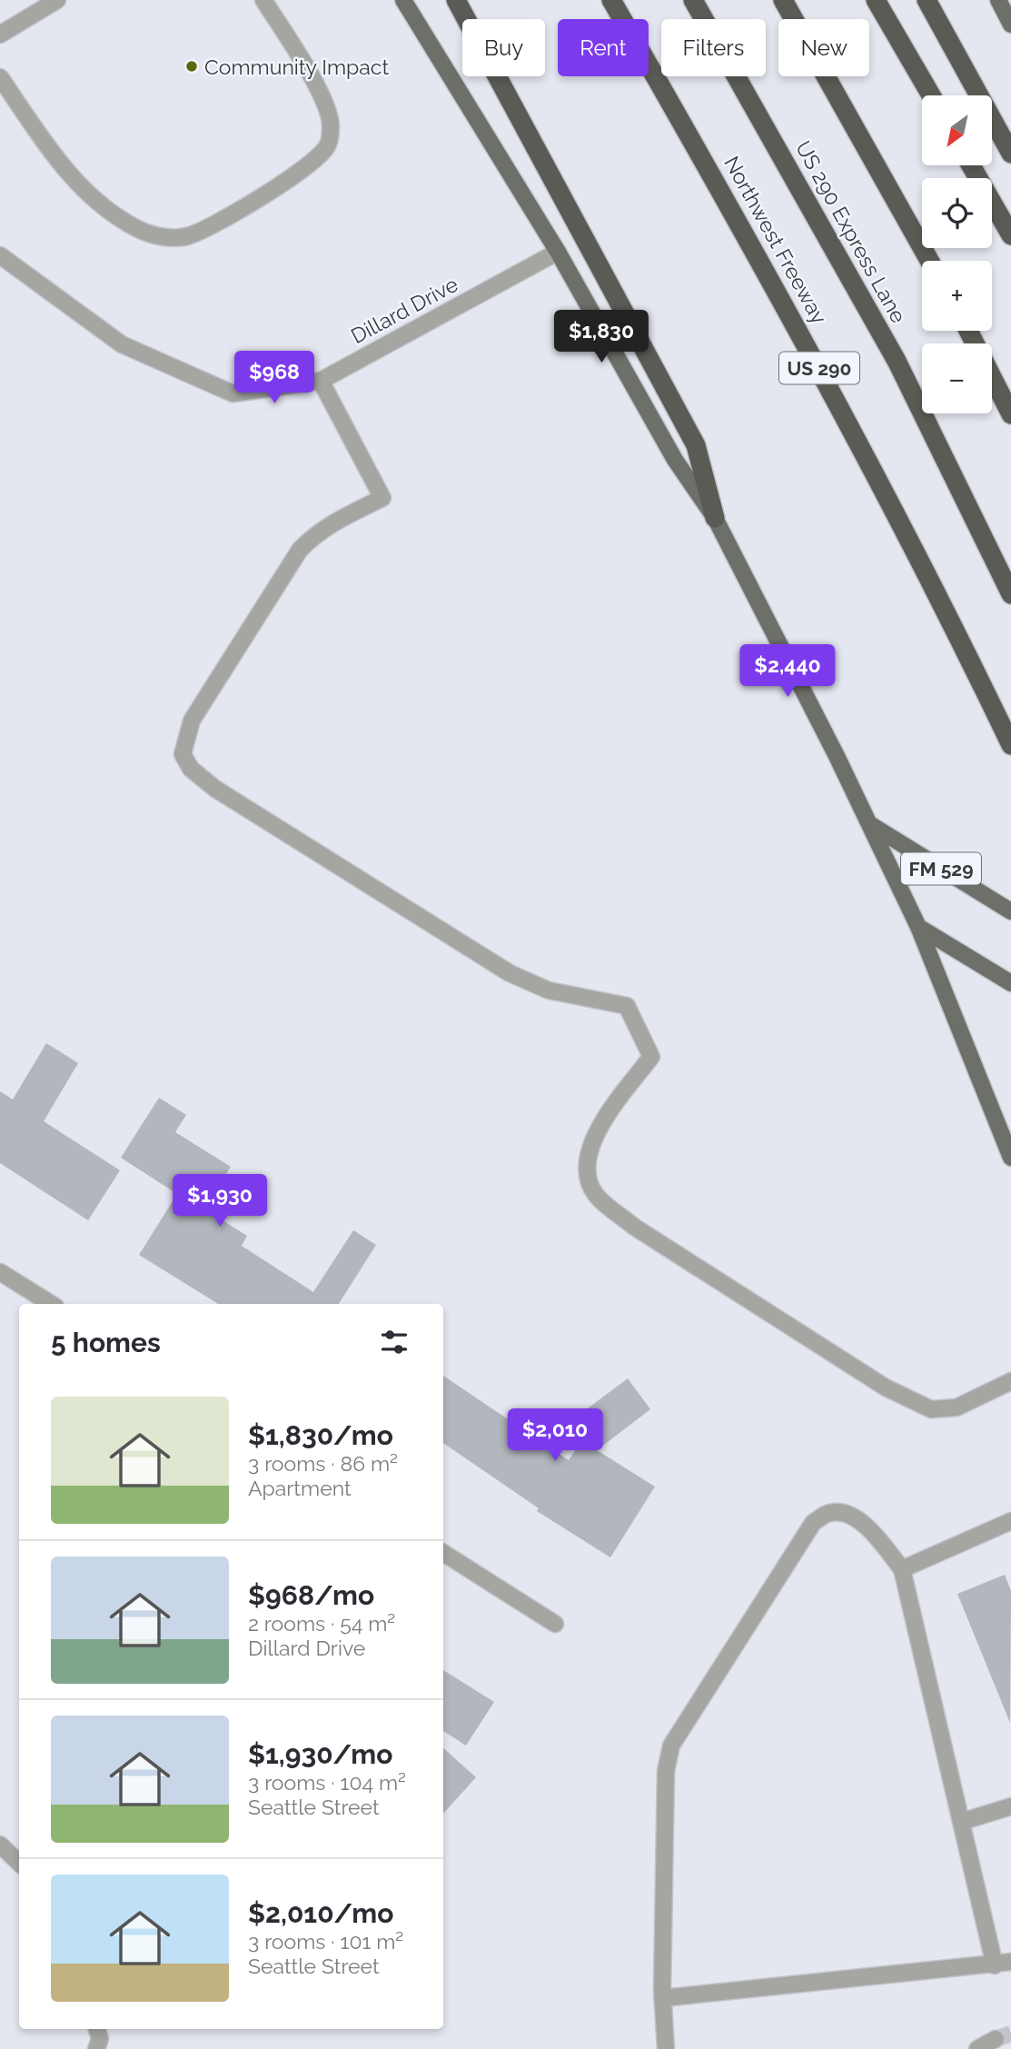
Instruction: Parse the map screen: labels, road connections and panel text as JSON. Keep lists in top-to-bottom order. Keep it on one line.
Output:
{"streets":{"highway":["US 290 Express Lane","Northwest Freeway","US 290"],"main road":["FM 529"],"street":["Dillard Drive"]},"places":["Community Impact"],"north":"bottom left","page":{"chip":["Buy","Rent","Filters","New"],"map_buttons":["+","−"],"price":["$1,830","$968","$2,440","$1,930","$2,010"],"heading":"5 homes","list":[{"name":"$1,830/mo","note":"3 rooms · 86 m² · Apartment"},{"name":"$968/mo","note":"2 rooms · 54 m² · Dillard Drive"},{"name":"$1,930/mo","note":"3 rooms · 104 m² · Seattle Street"},{"name":"$2,010/mo","note":"3 rooms · 101 m² · Seattle Street"}]}}
